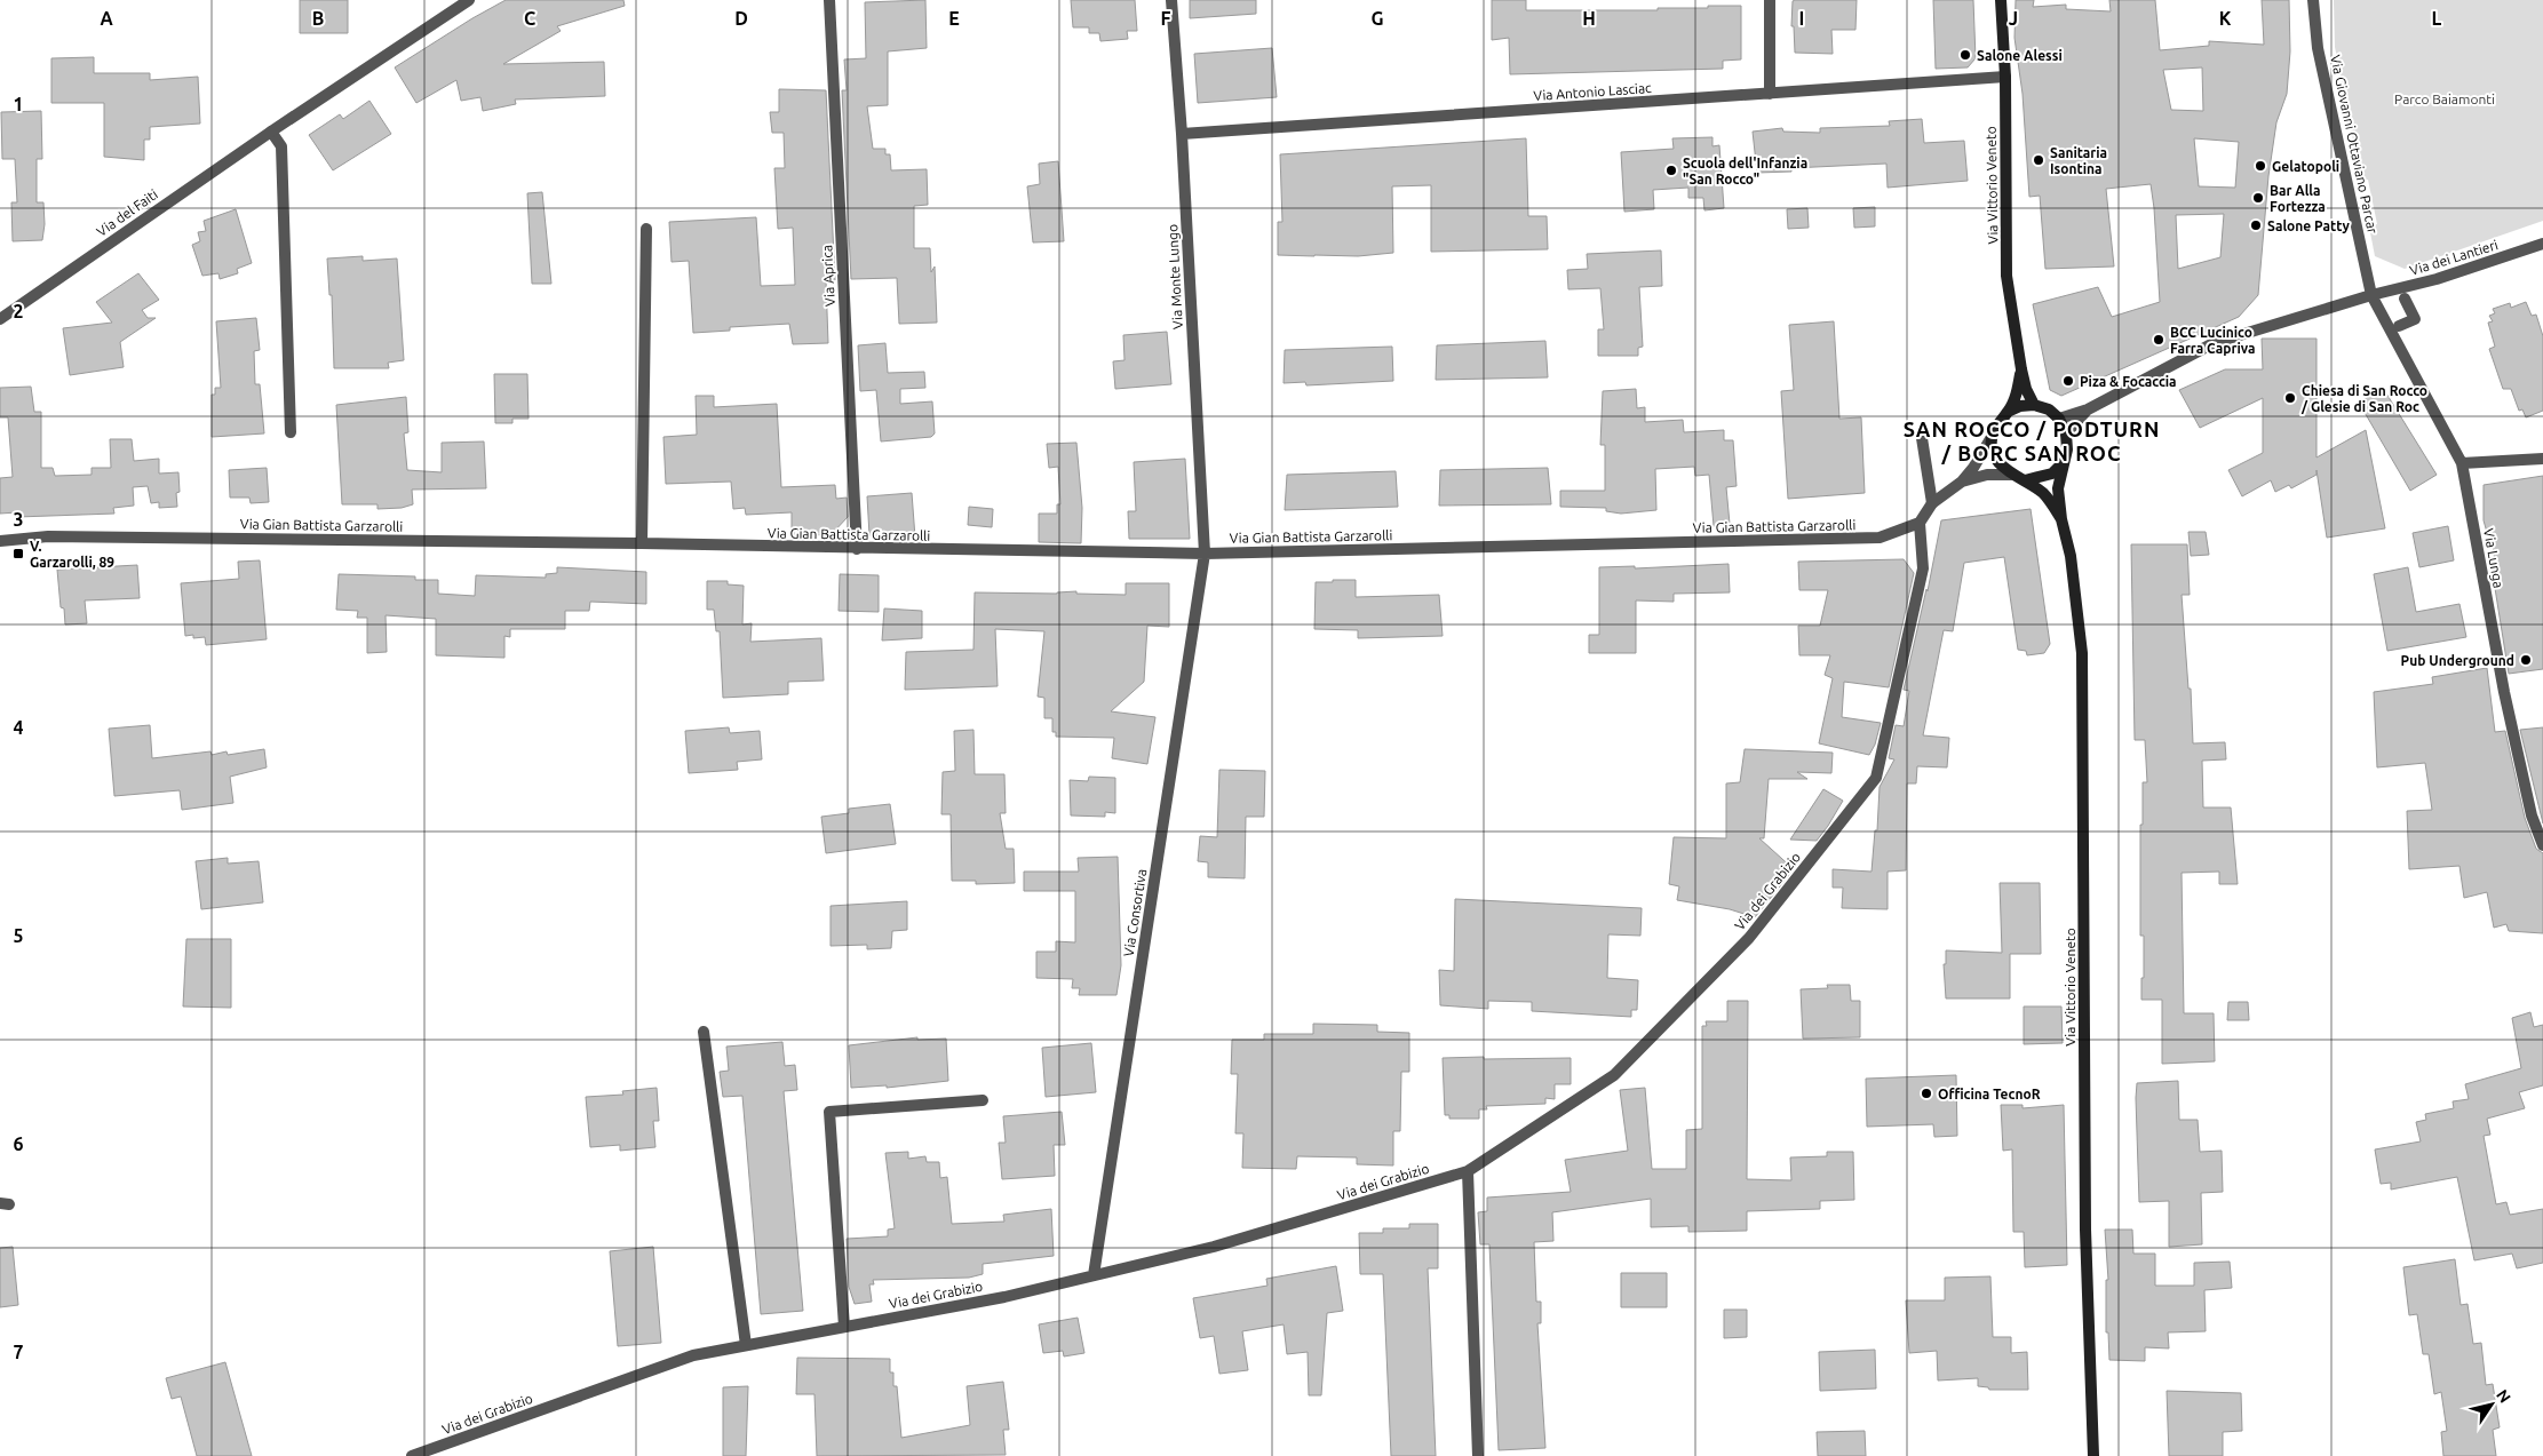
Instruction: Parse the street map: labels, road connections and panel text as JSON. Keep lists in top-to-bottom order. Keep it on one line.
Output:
{"streets":{"main road":["Via Vittorio Veneto"],"street":["Via Antonio Lasciac","Via Giovanni Ottaviano Parcar","Via del Faiti","Via dei Lantieri","Via Aprica","Via Monte Lungo","Via Gian Battista Garzarolli","Via Lunga","Via dei Grabizio","Via Consortiva"]},"crossings":[["Via Antonio Lasciac","Via Vittorio Veneto"],["Via Antonio Lasciac","Via Monte Lungo"],["Via Giovanni Ottaviano Parcar","Via dei Lantieri"],["Via Giovanni Ottaviano Parcar","Via Lunga"],["Via dei Lantieri","Via Lunga"],["Via Aprica","Via Gian Battista Garzarolli"],["Via Monte Lungo","Via Gian Battista Garzarolli"],["Via Monte Lungo","Via Consortiva"],["Via Gian Battista Garzarolli","Via dei Grabizio"],["Via Gian Battista Garzarolli","Via Consortiva"],["Via dei Grabizio","Via Consortiva"]],"districts":["SAN ROCCO / PODTURN / BORC SAN ROC"],"parks":["Parco Baiamonti"],"places":{"other":["Salone Alessi","Sanitaria Isontina","Gelatopoli","Scuola dell'Infanzia \"San Rocco\"","Bar Alla Fortezza","Salone Patty","BCC Lucinico Farra Capriva","Piza & Focaccia","Chiesa di San Rocco / Glesie di San Roc","Pub Underground","Officina TecnoR"],"transit":["V. Garzarolli, 89"]},"north":"top right","grid":{"columns":["A","B","C","D","E","F","G","H","I","J","K","L"],"rows":["1","2","3","4","5","6","7"]}}
